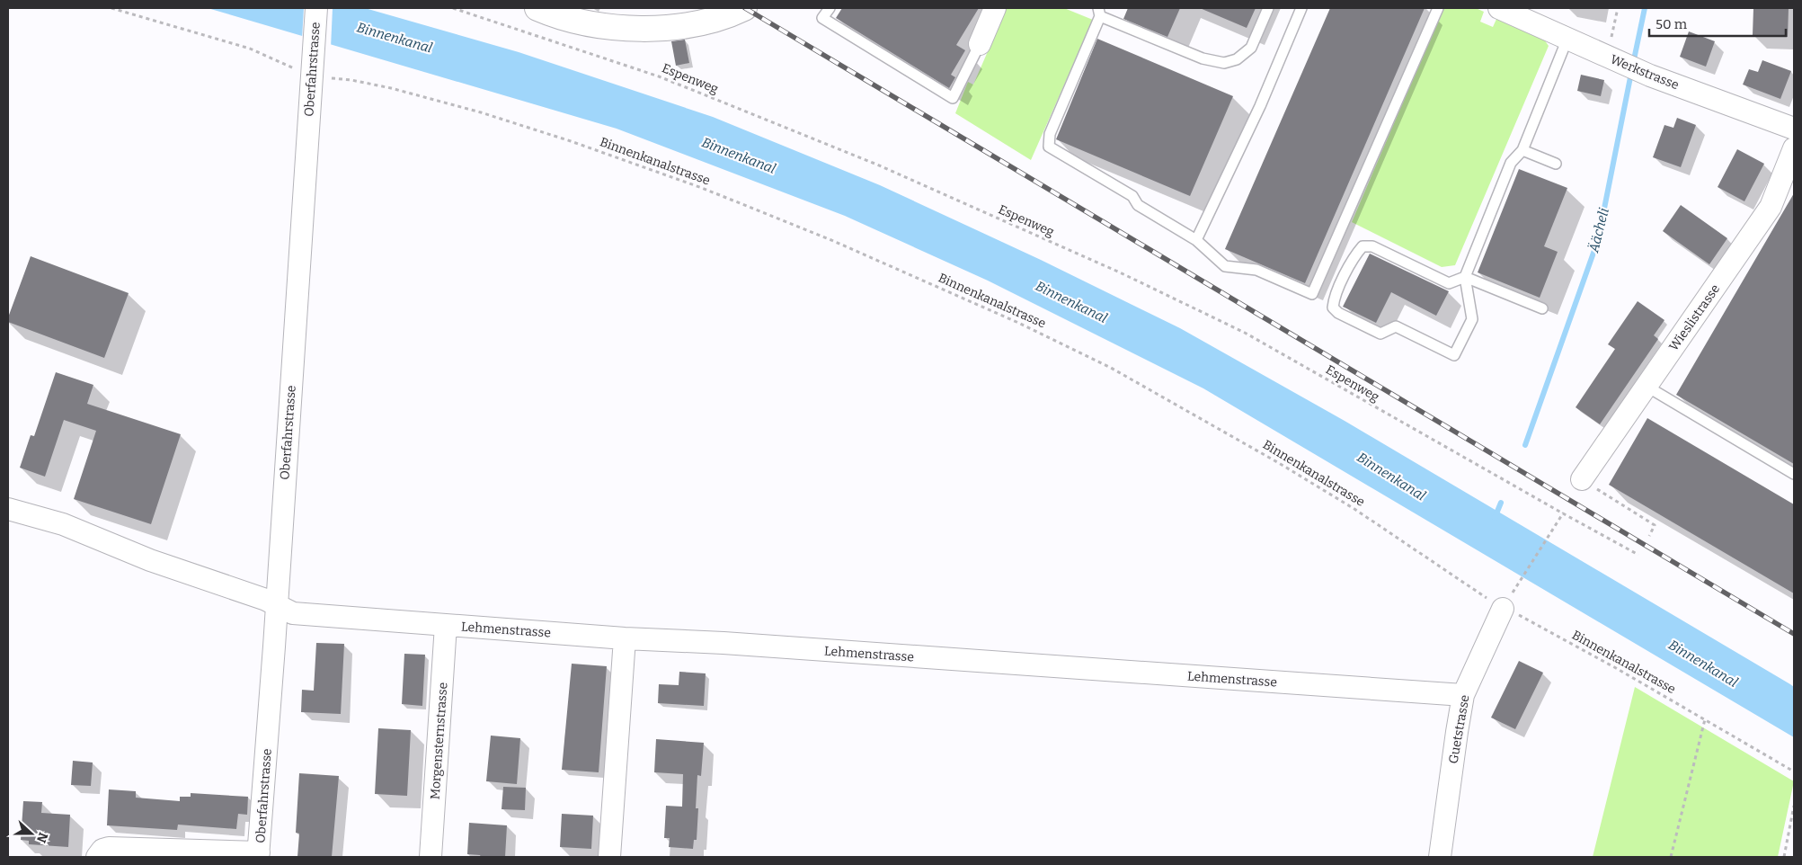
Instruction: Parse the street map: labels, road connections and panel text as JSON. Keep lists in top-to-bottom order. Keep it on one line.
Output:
{"streets":{"street":["Oberfahrstrasse","Werkstrasse","Wieslistrasse","Lehmenstrasse","Guetstrasse","Morgensternstrasse"],"path":["Espenweg","Binnenkanalstrasse"]},"crossings":[["Oberfahrstrasse","Binnenkanalstrasse"],["Oberfahrstrasse","Lehmenstrasse"],["Binnenkanalstrasse","Guetstrasse"],["Lehmenstrasse","Guetstrasse"],["Lehmenstrasse","Morgensternstrasse"]],"water":["Binnenkanal","Äächeli"],"scale_bar":"50 m","north":"right"}
